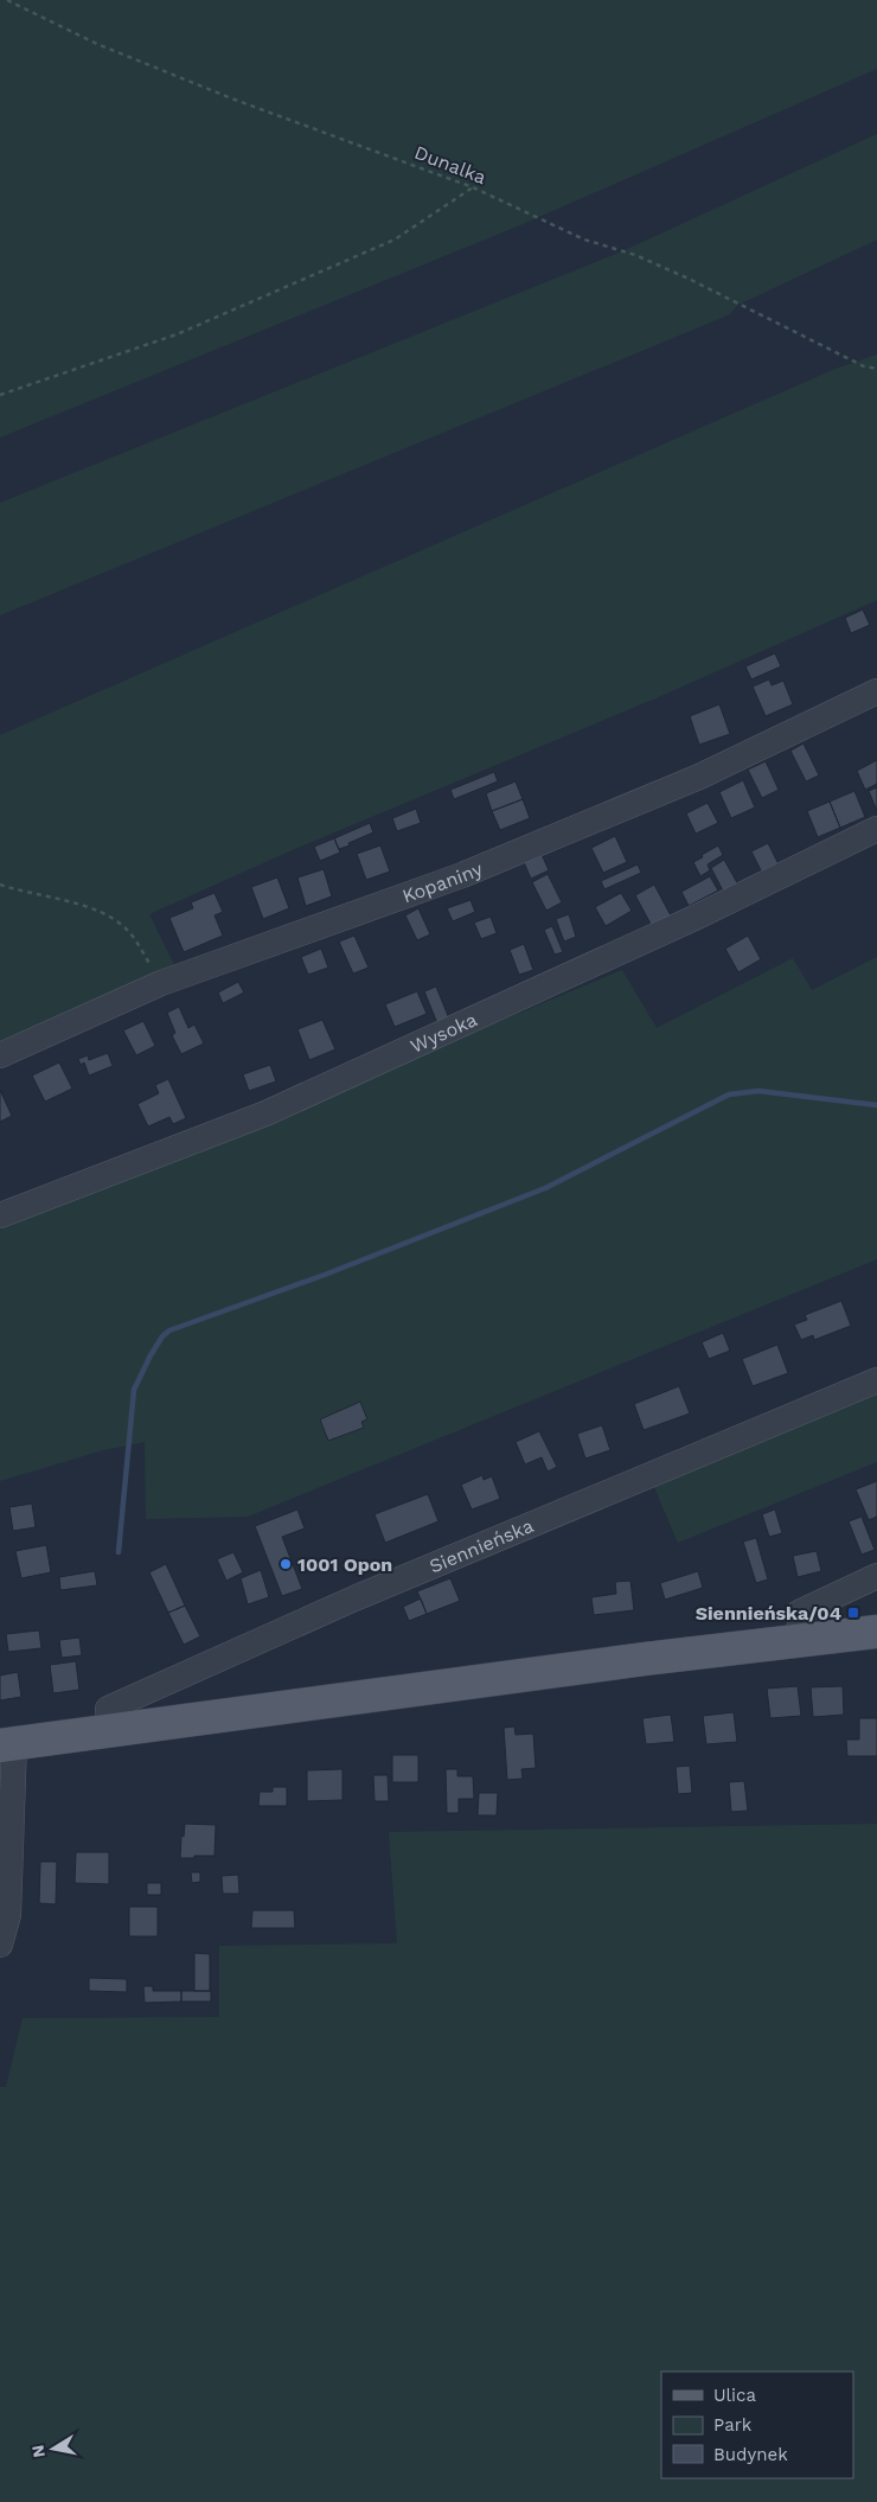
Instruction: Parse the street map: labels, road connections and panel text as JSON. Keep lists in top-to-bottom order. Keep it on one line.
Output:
{"streets":{"street":["Kopaniny","Wysoka","Siennieńska"],"path":["Dunalka"]},"places":{"other":["1001 Opon"],"transit":["Siennieńska/04"]},"legend":["Ulica","Park","Budynek"],"north":"left"}
